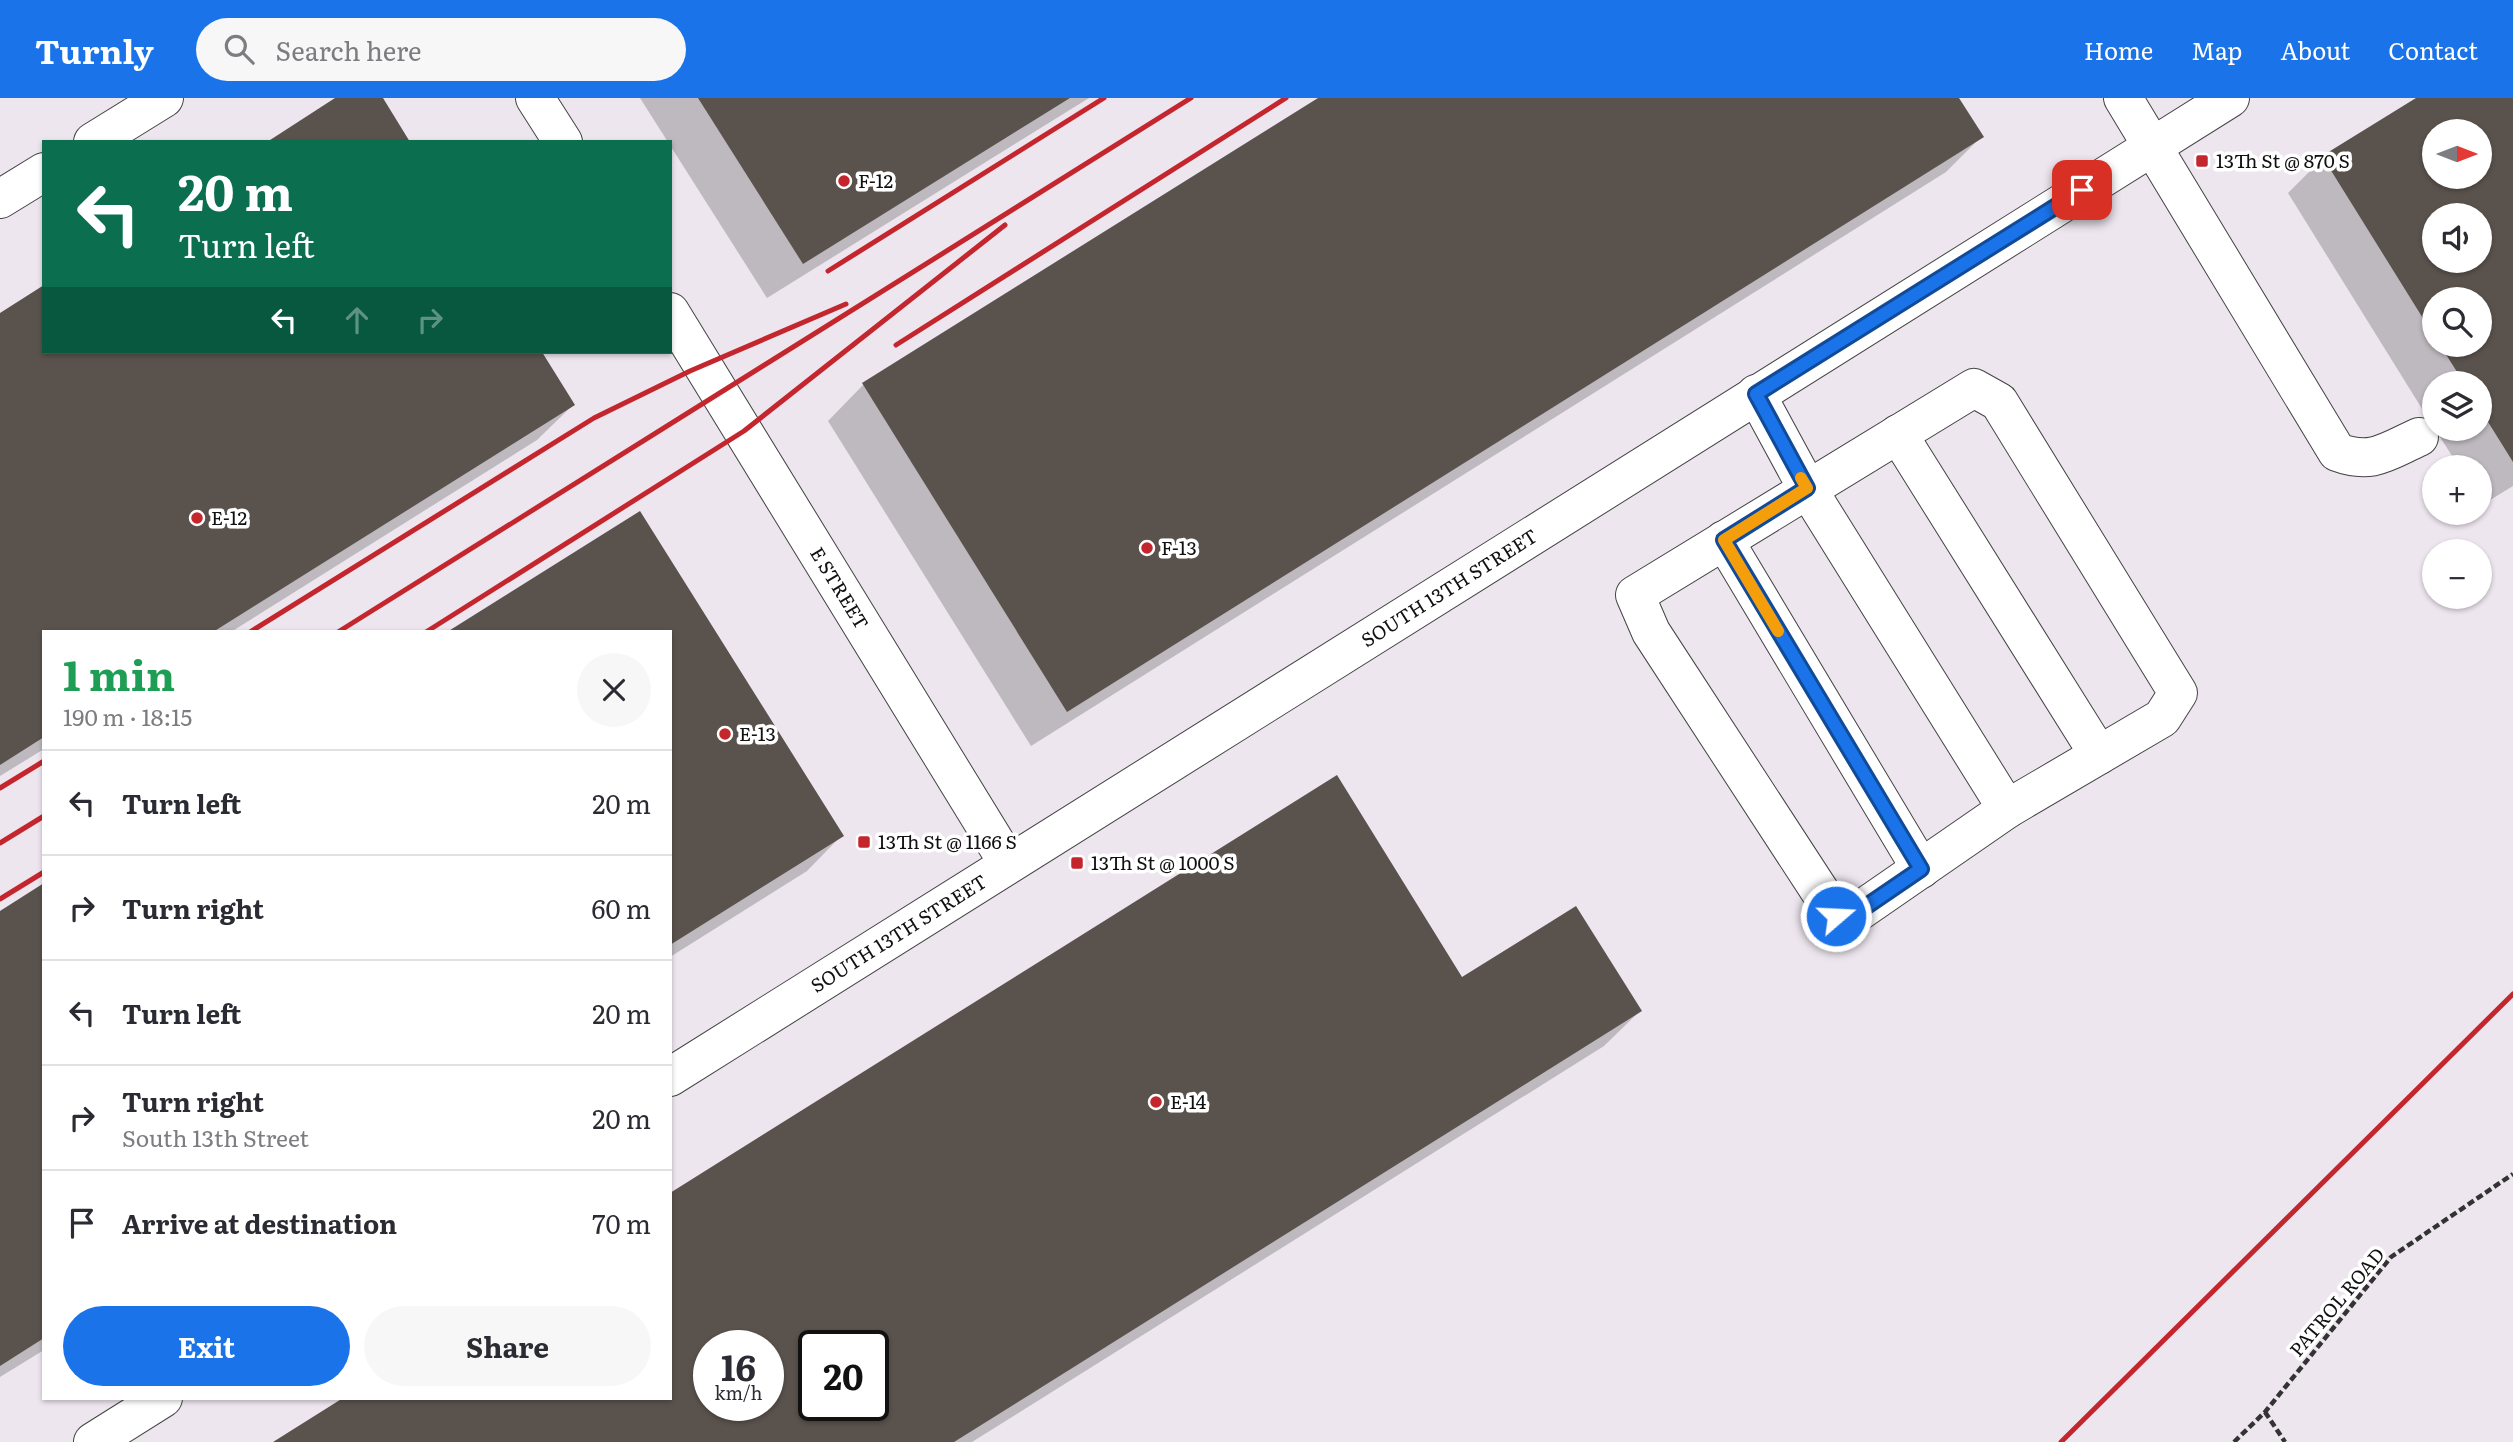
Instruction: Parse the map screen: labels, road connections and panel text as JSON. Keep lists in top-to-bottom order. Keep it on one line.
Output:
{"streets":{"lane":["E STREET","SOUTH 13TH STREET"],"path":["PATROL ROAD"]},"crossings":[["E STREET","SOUTH 13TH STREET"]],"places":{"transit":["13Th St @ 870 S","13Th St @ 1166 S","13Th St @ 1000 S"],"other":["F-12","E-12","F-13","E-13","E-14"]},"north":"right","page":{"header":"Turnly","search":"Search here","nav":["Home","Map","About","Contact"],"map_buttons":["+","−"],"turn":["20 m","Turn left"],"heading":["1 min","190 m · 18:15"],"list":[{"name":"Turn left","value":"20 m"},{"name":"Turn right","value":"60 m"},{"name":"Turn left","value":"20 m"},{"name":"Turn right","note":"South 13th Street","value":"20 m"},{"name":"Arrive at destination","value":"70 m"}],"buttons":["Exit","Share"],"speed":"16 km/h","limit":"20"}}
